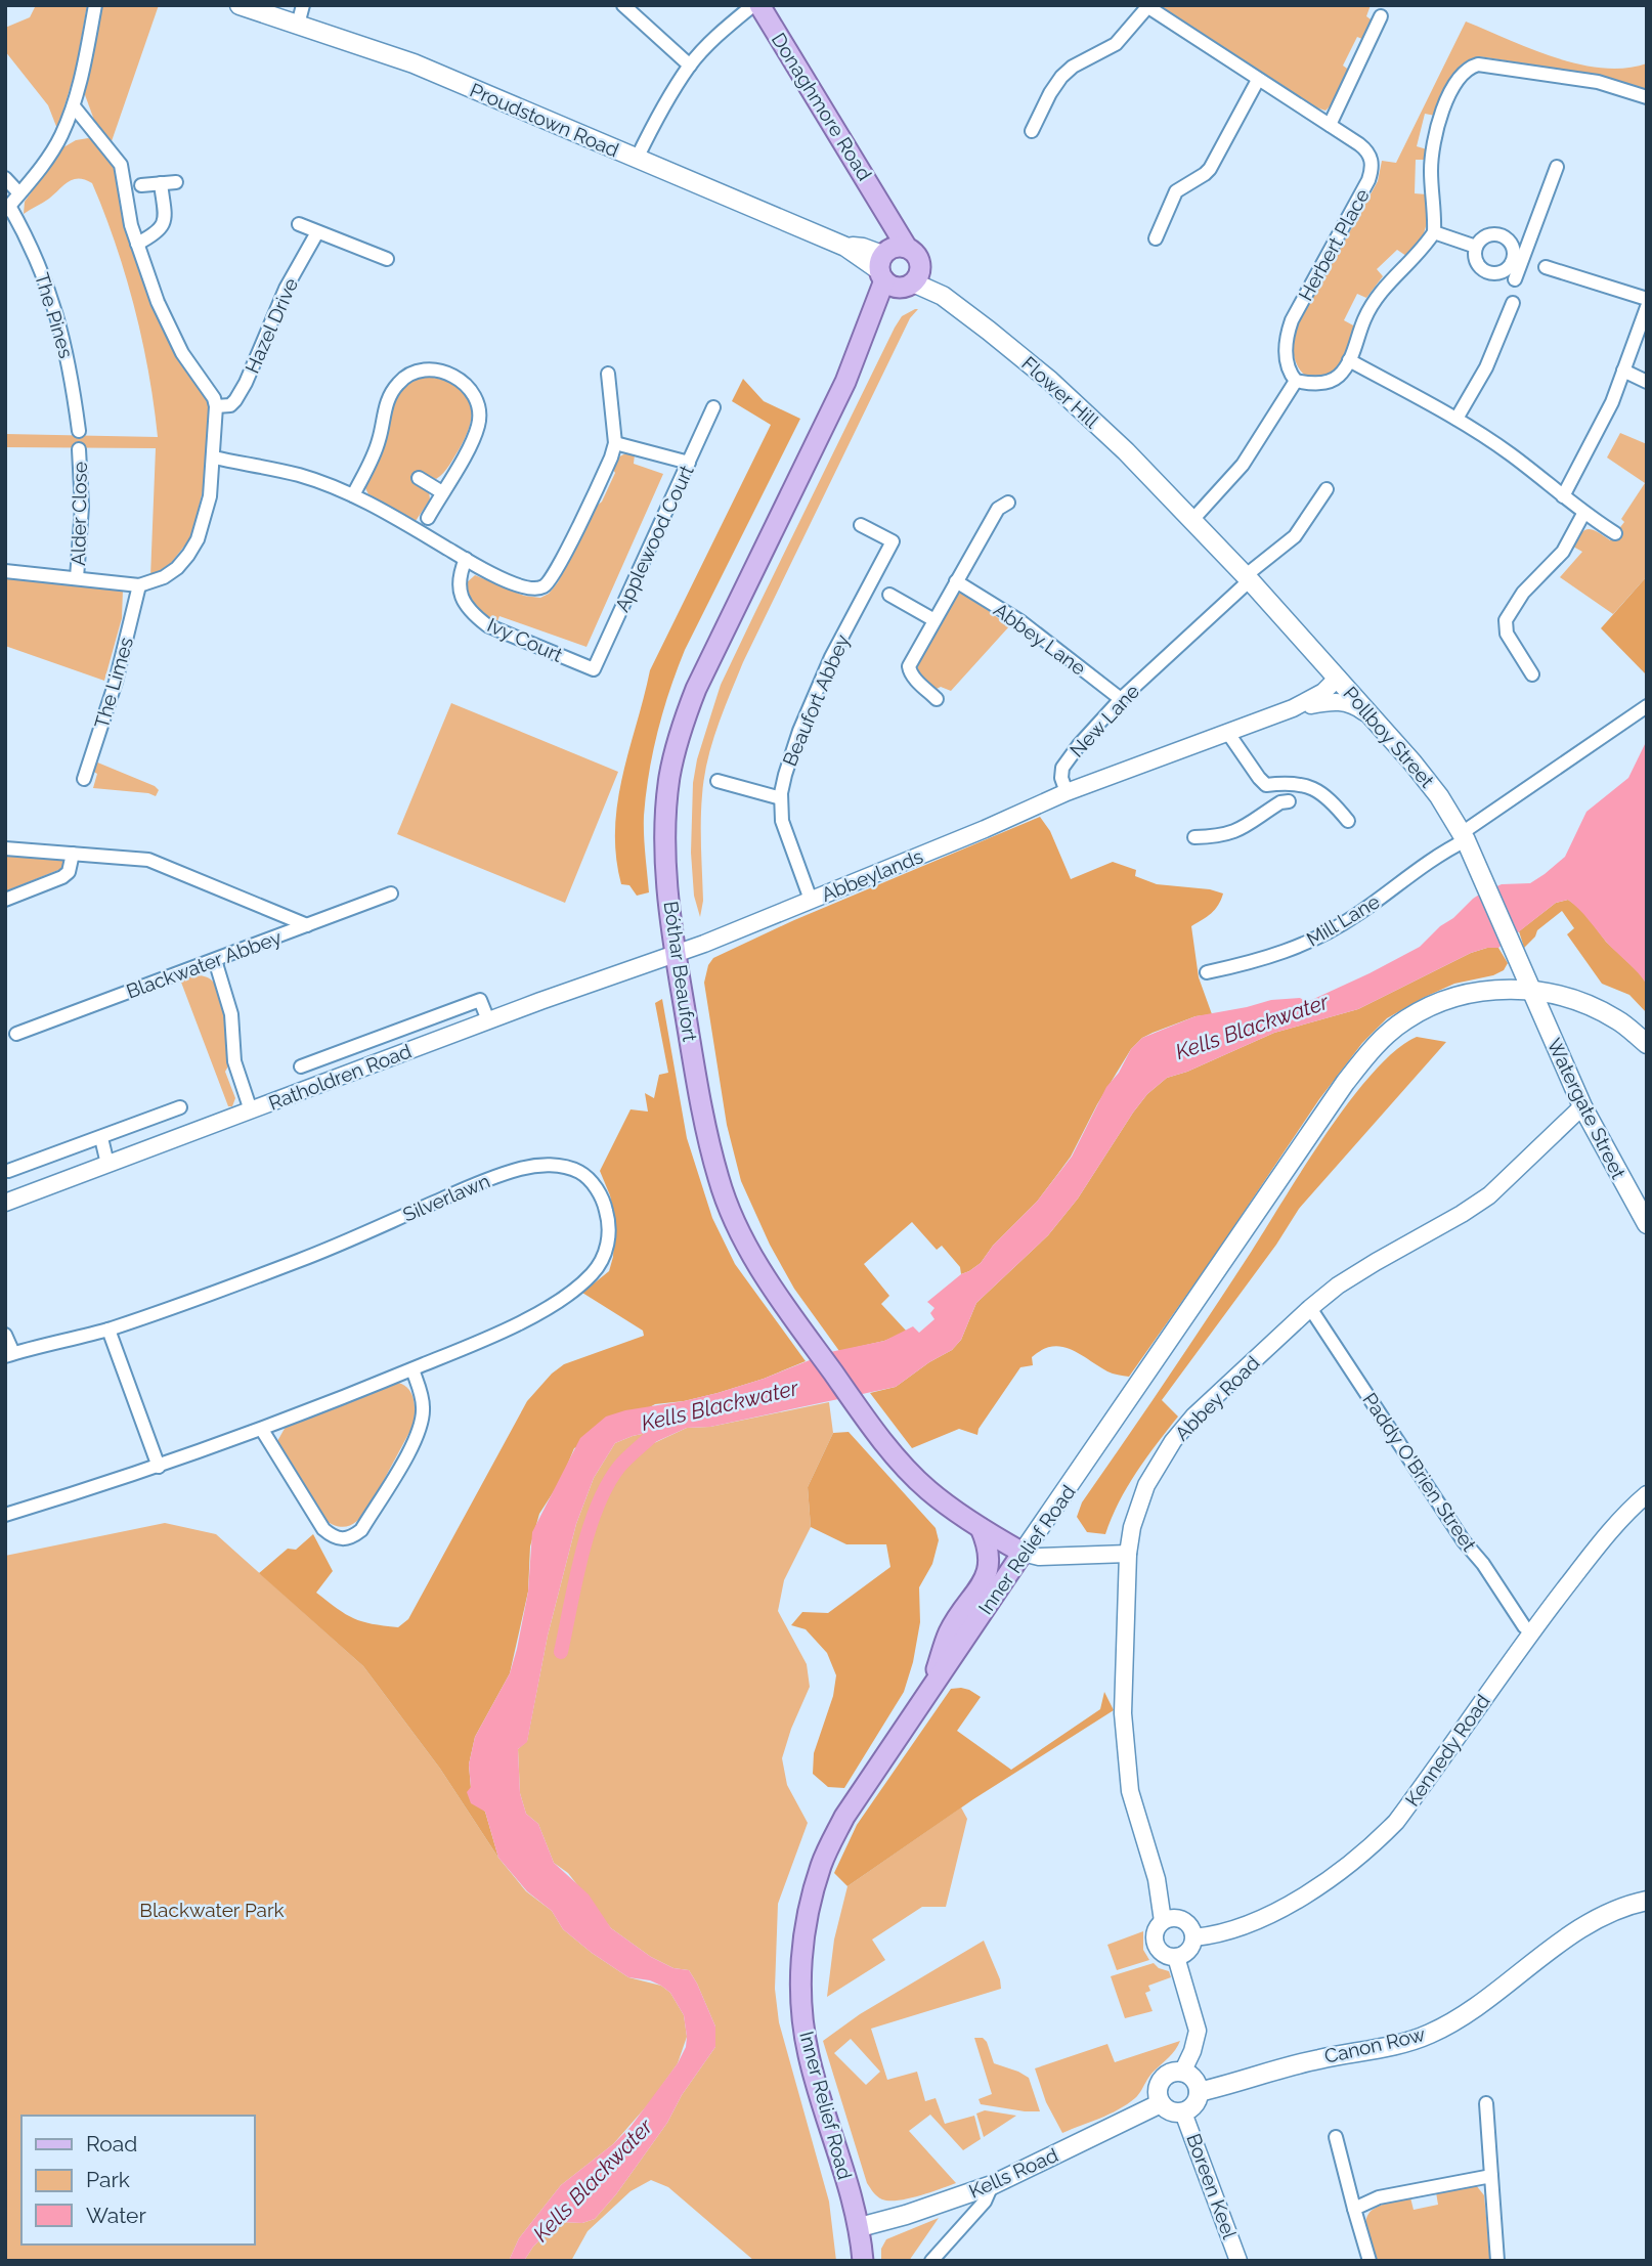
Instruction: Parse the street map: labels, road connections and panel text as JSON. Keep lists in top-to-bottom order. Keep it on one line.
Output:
{"streets":{"main road":["Donaghmore Road","Proudstown Road","Flower Hill","Pollboy Street","Bóthar Beaufort","Watergate Street","Inner Relief Road","Canon Row","Kells Road"],"street":["Herbert Place","The Pines","Hazel Drive","Alder Close","Applewood Court","Abbey Lane","Ivy Court","The Limes","Beaufort Abbey","New Lane","Abbeylands","Mill Lane","Blackwater Abbey","Ratholdren Road","Silverlawn","Abbey Road","Paddy O'Brien Street","Kennedy Road","Boreen Keel"]},"crossings":[["Donaghmore Road","Proudstown Road"],["Donaghmore Road","Flower Hill"],["Donaghmore Road","Bóthar Beaufort"],["Proudstown Road","Bóthar Beaufort"],["Flower Hill","Pollboy Street"],["Flower Hill","Bóthar Beaufort"],["Applewood Court","Ivy Court"],["Abbey Lane","New Lane"],["Beaufort Abbey","Abbeylands"],["New Lane","Pollboy Street"],["New Lane","Abbeylands"],["Pollboy Street","Mill Lane"],["Pollboy Street","Watergate Street"],["Pollboy Street","Inner Relief Road"],["Abbeylands","Bóthar Beaufort"],["Abbeylands","Ratholdren Road"],["Bóthar Beaufort","Ratholdren Road"],["Bóthar Beaufort","Inner Relief Road"],["Watergate Street","Abbey Road"],["Watergate Street","Inner Relief Road"],["Abbey Road","Paddy O'Brien Street"],["Abbey Road","Kennedy Road"],["Paddy O'Brien Street","Kennedy Road"],["Inner Relief Road","Kells Road"],["Canon Row","Kells Road"],["Canon Row","Boreen Keel"],["Kells Road","Boreen Keel"]],"water":["Kells Blackwater"],"parks":["Blackwater Park"],"legend":["Road","Park","Water"]}
